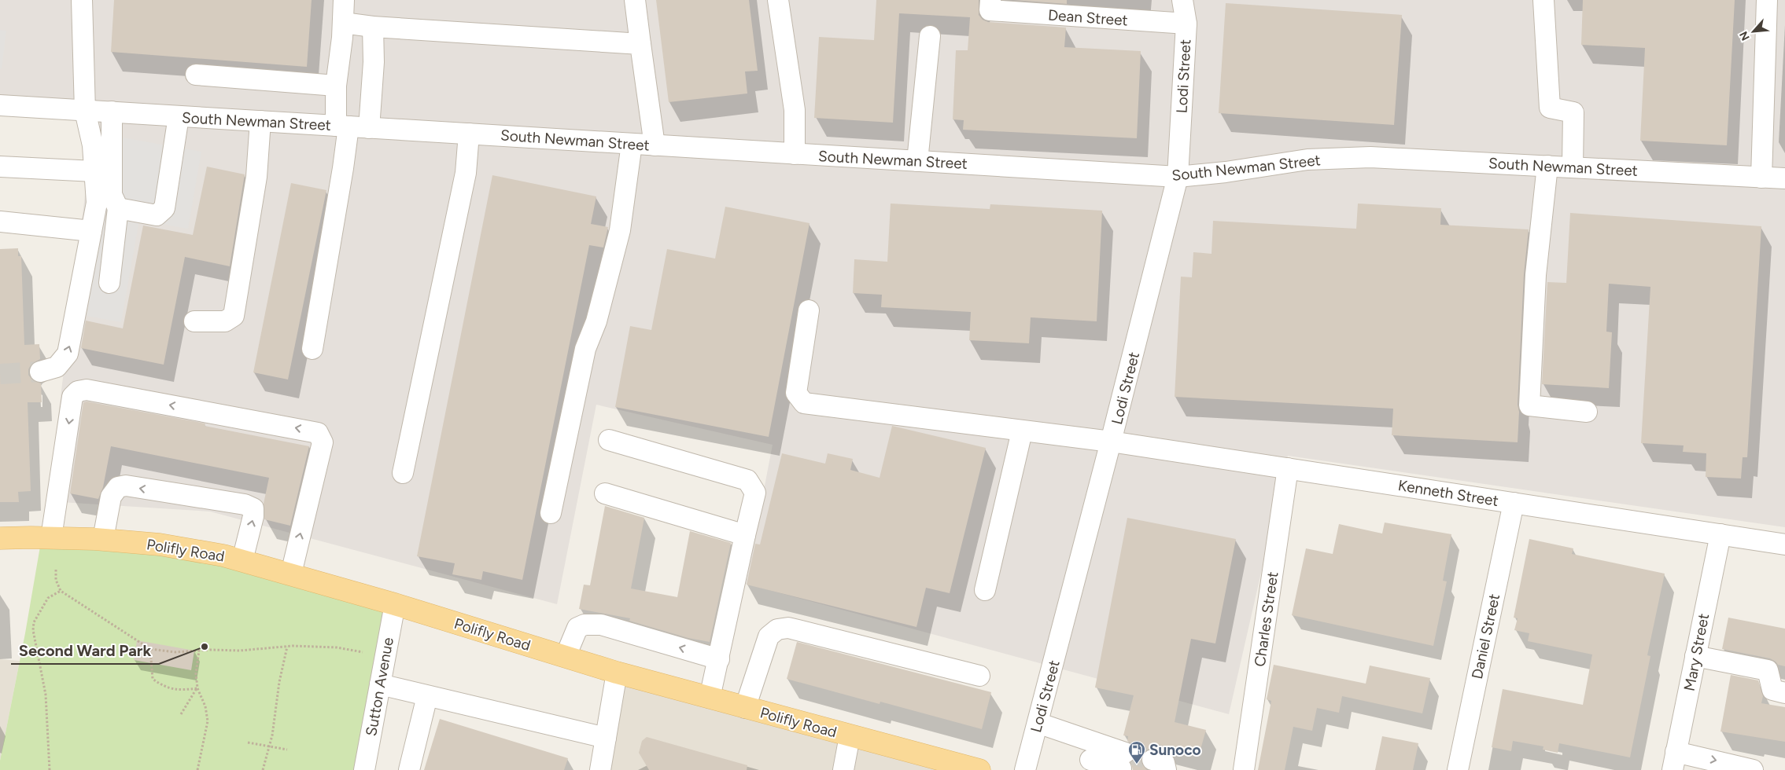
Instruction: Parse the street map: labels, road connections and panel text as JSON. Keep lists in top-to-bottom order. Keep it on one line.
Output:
{"streets":{"main road":["Polifly Road"],"street":["Dean Street","Lodi Street","South Newman Street","Kenneth Street","Charles Street","Daniel Street","Mary Street","Sutton Avenue"]},"crossings":[["Dean Street","Lodi Street"],["Lodi Street","South Newman Street"],["Lodi Street","Kenneth Street"],["Kenneth Street","Charles Street"],["Kenneth Street","Daniel Street"],["Kenneth Street","Mary Street"],["Polifly Road","Sutton Avenue"]],"places":{"other":["Second Ward Park"],"fuel station":["Sunoco"]},"north":"bottom left"}
